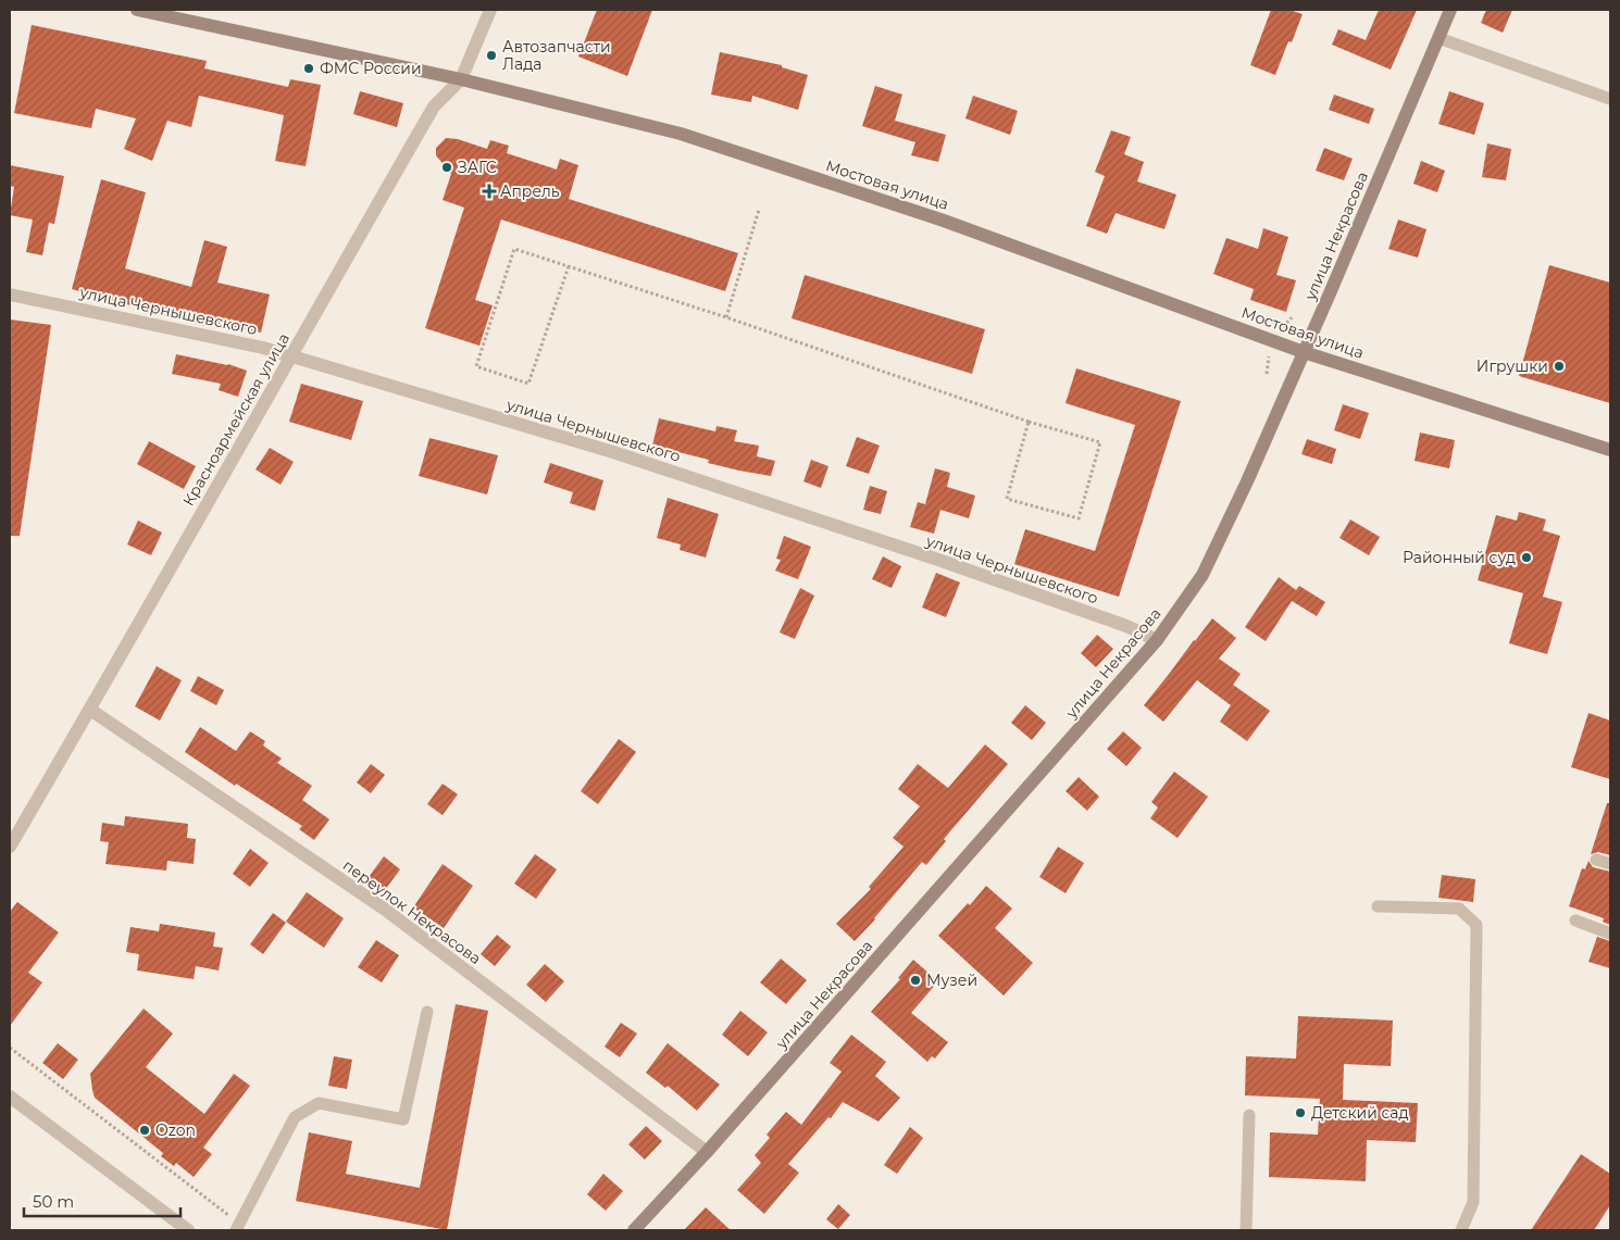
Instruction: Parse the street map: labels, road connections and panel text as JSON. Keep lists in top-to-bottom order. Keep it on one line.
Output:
{"streets":{"main road":["Мостовая улица","улица Некрасова"],"street":["улица Чернышевского","Красноармейская улица","переулок Некрасова"]},"crossings":[["Мостовая улица","улица Некрасова"],["Мостовая улица","Красноармейская улица"],["улица Некрасова","улица Чернышевского"],["улица Некрасова","переулок Некрасова"],["улица Чернышевского","Красноармейская улица"],["Красноармейская улица","переулок Некрасова"]],"places":{"other":["Автозапчасти Лада","ФМС России","ЗАГС","Игрушки","Районный суд","Музей","Детский сад","Ozon"],"health":["Апрель"]},"scale_bar":"50 m"}
